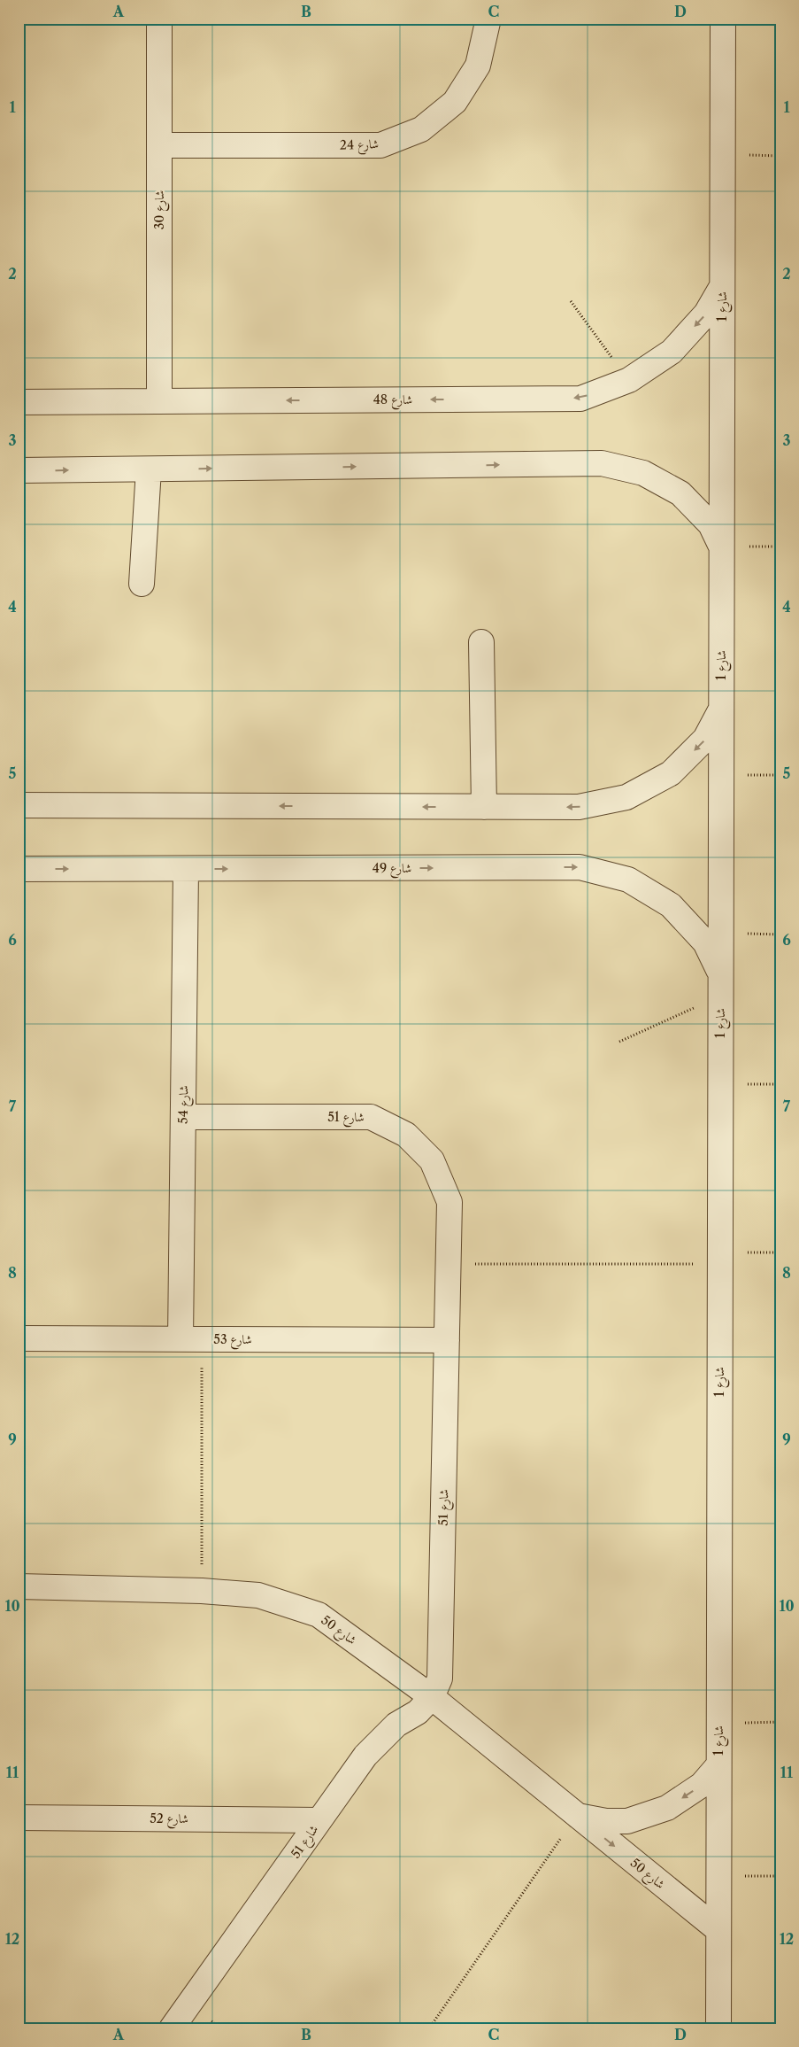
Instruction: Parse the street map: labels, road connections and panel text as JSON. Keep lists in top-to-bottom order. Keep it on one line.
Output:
{"streets":{"street":["شارع 24","شارع 30","شارع 1","شارع 48","شارع 49","شارع 54","شارع 51","شارع 53","شارع 50","شارع 52"]},"crossings":[["شارع 24","شارع 30"],["شارع 30","شارع 48"],["شارع 1","شارع 48"],["شارع 1","شارع 49"],["شارع 1","شارع 50"],["شارع 49","شارع 54"],["شارع 54","شارع 51"],["شارع 54","شارع 53"],["شارع 51","شارع 53"],["شارع 51","شارع 50"],["شارع 51","شارع 52"]],"grid":{"columns":["A","B","C","D"],"rows":["1","2","3","4","5","6","7","8","9","10","11","12"]}}
